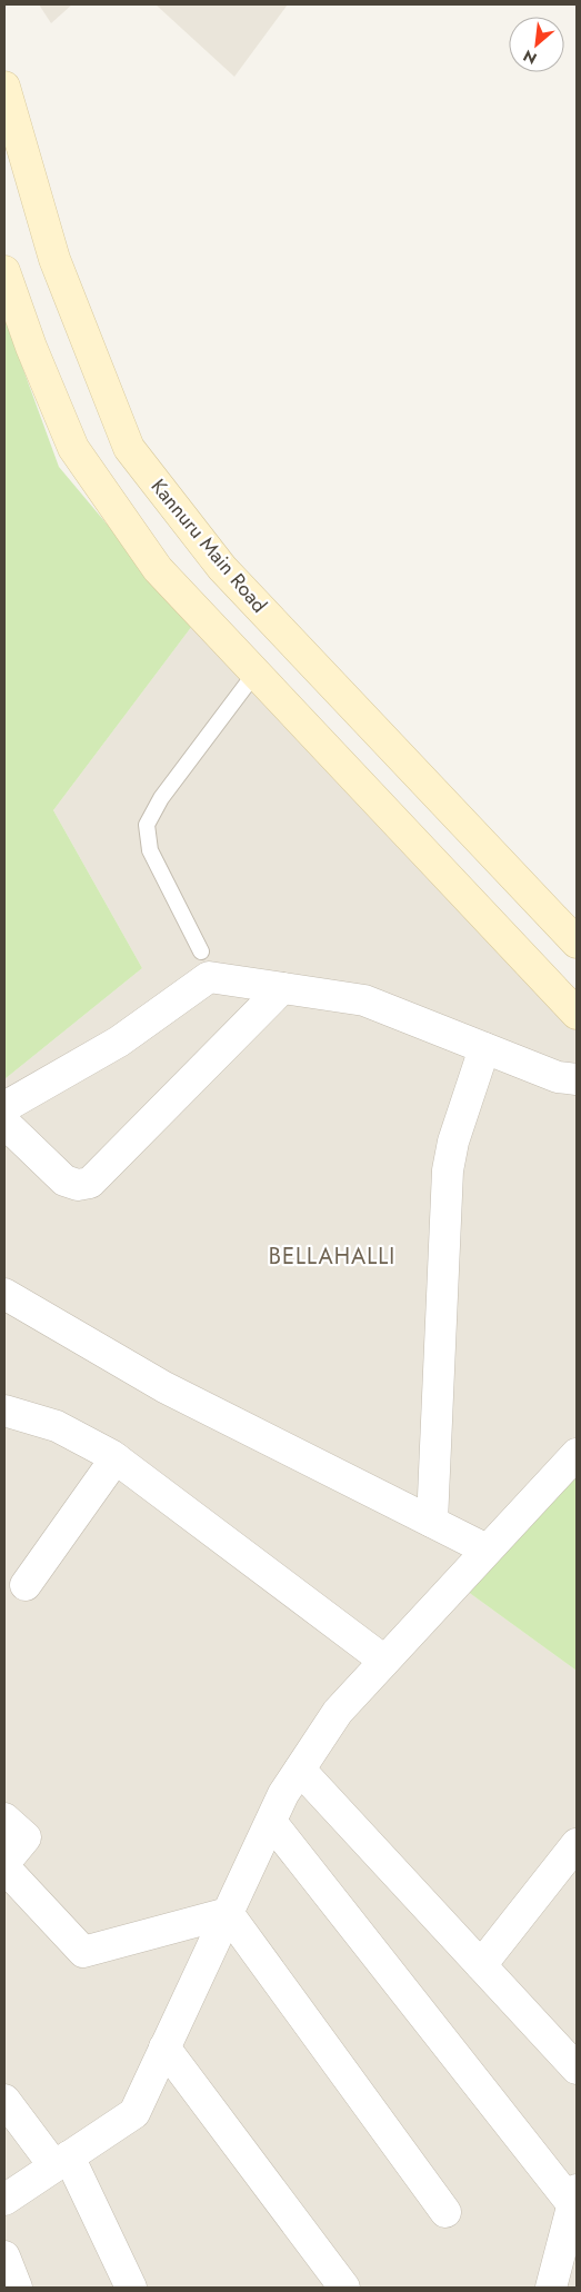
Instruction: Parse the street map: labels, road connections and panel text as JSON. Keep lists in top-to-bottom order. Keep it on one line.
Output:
{"streets":{"main road":["Kannuru Main Road"]},"districts":["BELLAHALLI"],"north":"bottom left"}
